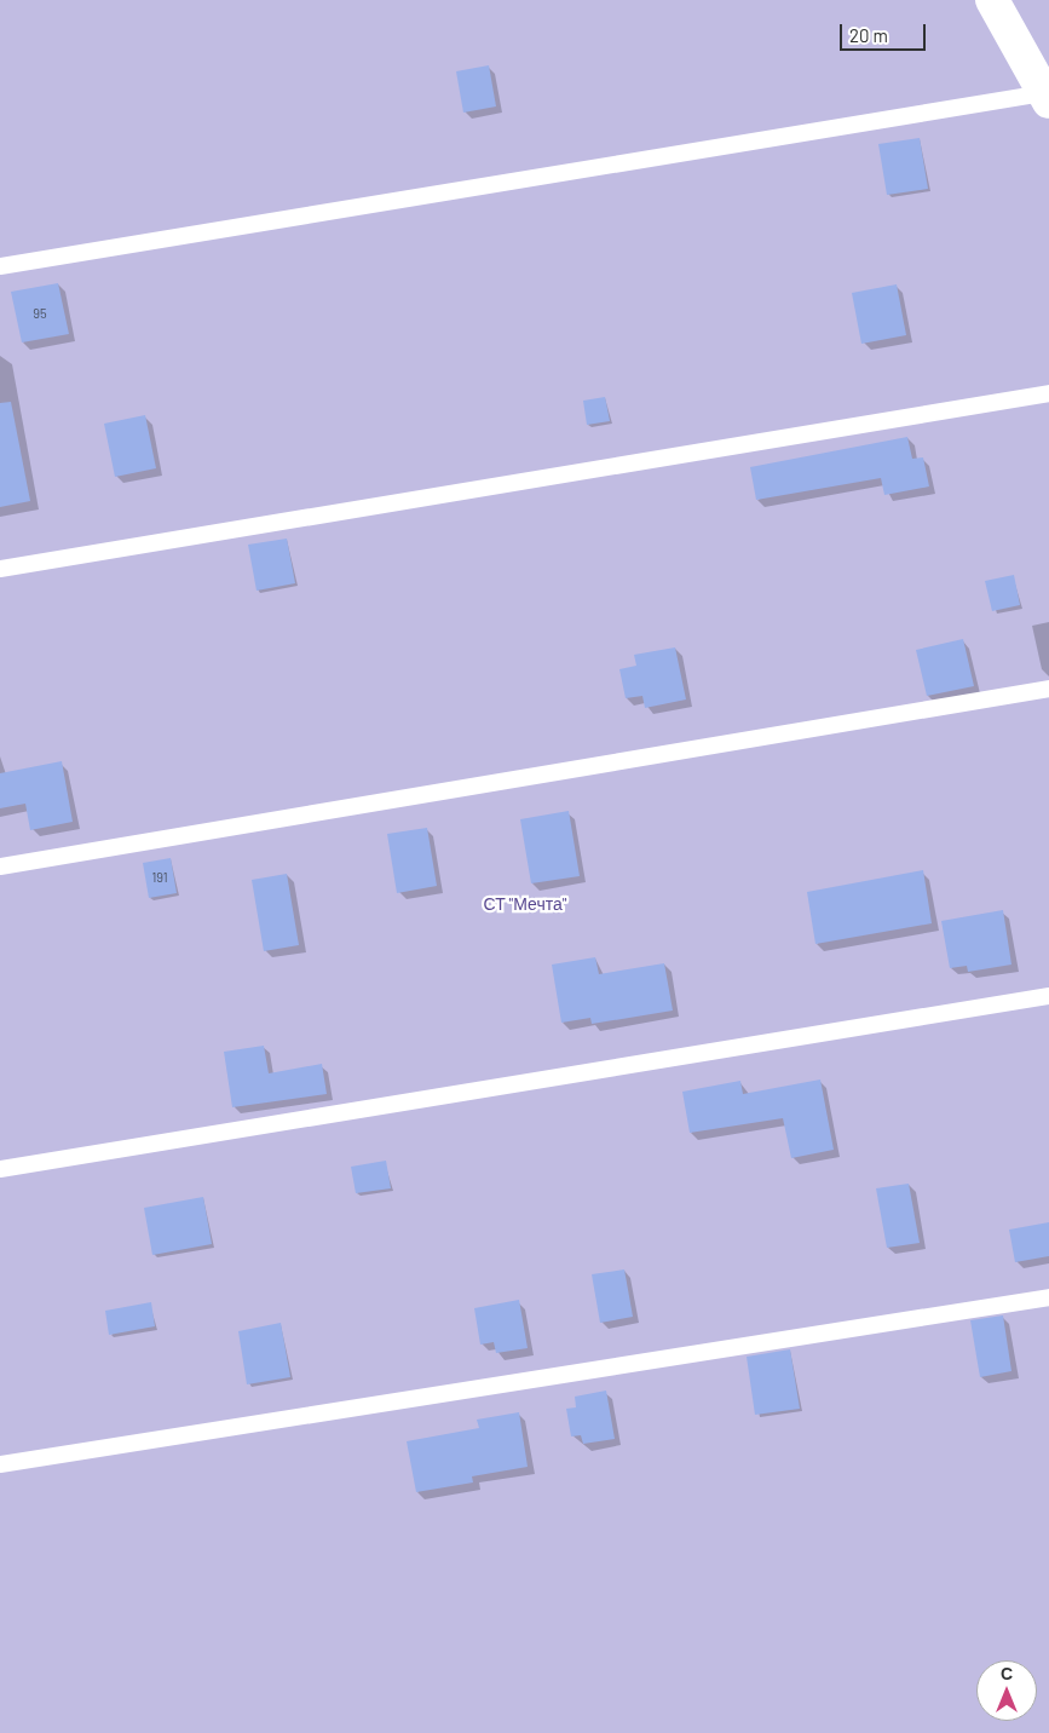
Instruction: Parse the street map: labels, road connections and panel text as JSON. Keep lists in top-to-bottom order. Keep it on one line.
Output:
{"parks":["СТ \"Мечта\""],"house_numbers":["95","191"],"scale_bar":"20 m","north":"top"}
